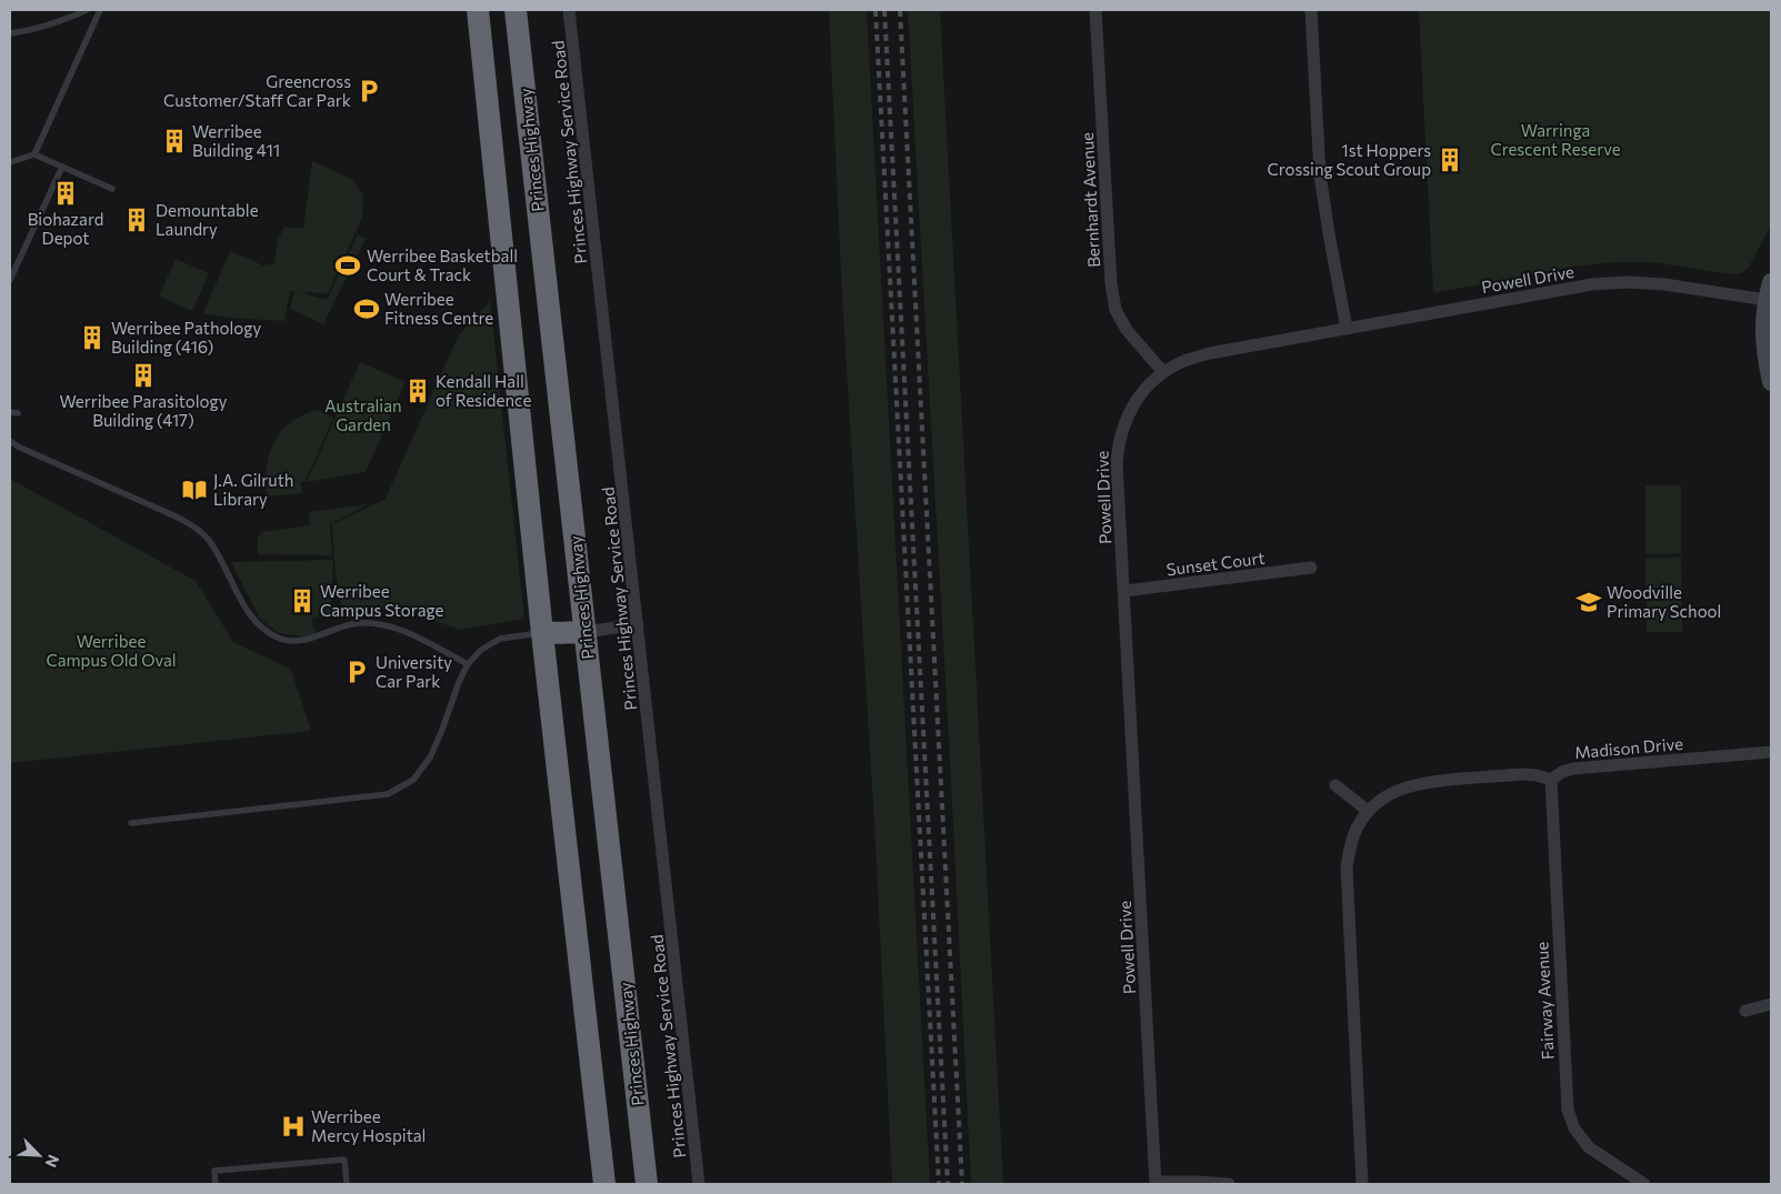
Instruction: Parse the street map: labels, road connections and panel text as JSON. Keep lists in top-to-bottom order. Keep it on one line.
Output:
{"streets":{"highway":["Princes Highway"],"street":["Princes Highway Service Road","Bernhardt Avenue","Powell Drive","Sunset Court","Madison Drive","Fairway Avenue"]},"crossings":[["Bernhardt Avenue","Powell Drive"],["Powell Drive","Sunset Court"],["Madison Drive","Fairway Avenue"]],"parks":["Warringa Crescent Reserve","Australian Garden","Werribee Campus Old Oval"],"places":{"parking":["Greencross Customer/Staff Car Park","University Car Park"],"building":["Werribee Building 411","1st Hoppers Crossing Scout Group","Biohazard Depot","Demountable Laundry","Werribee Pathology Building (416)","Werribee Parasitology Building (417)","Kendall Hall of Residence","Werribee Campus Storage"],"sports":["Werribee Basketball Court & Track","Werribee Fitness Centre"],"library":["J.A. Gilruth Library"],"school or university":["Woodville Primary School"],"hospital":["Werribee Mercy Hospital"]},"north":"bottom right"}
